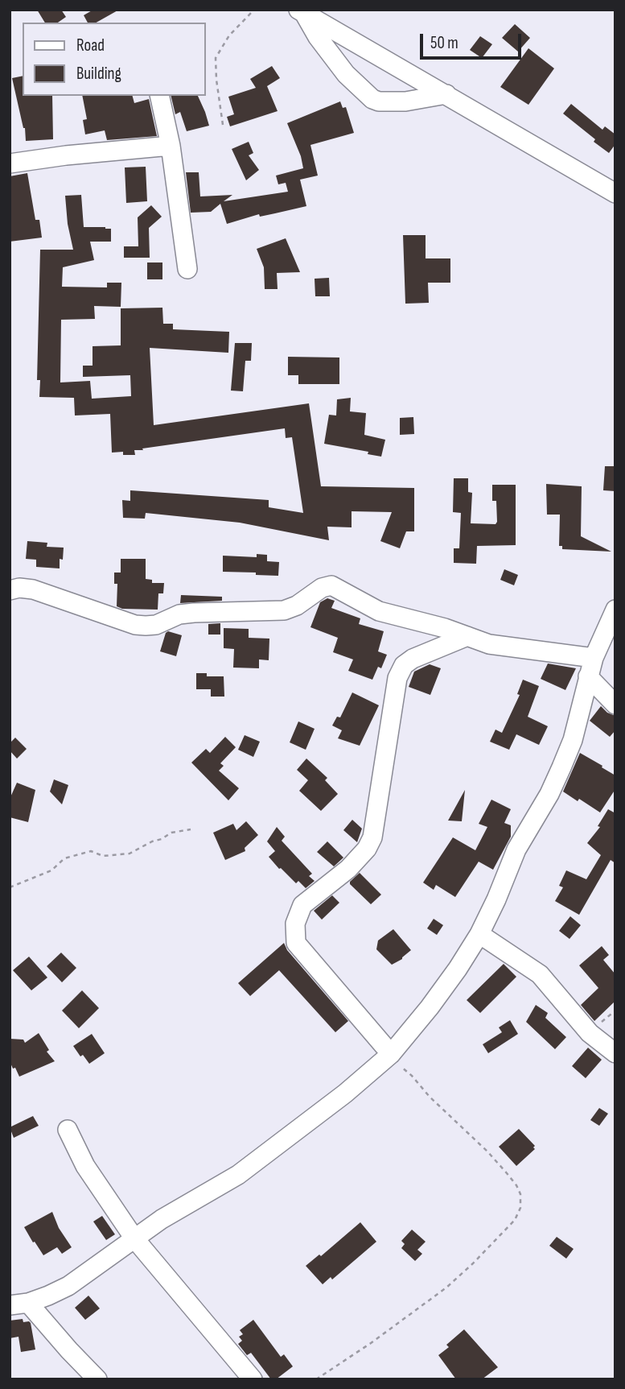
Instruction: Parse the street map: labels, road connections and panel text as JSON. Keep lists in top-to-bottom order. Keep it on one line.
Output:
{"legend":["Road","Building"],"scale_bar":"50 m"}
